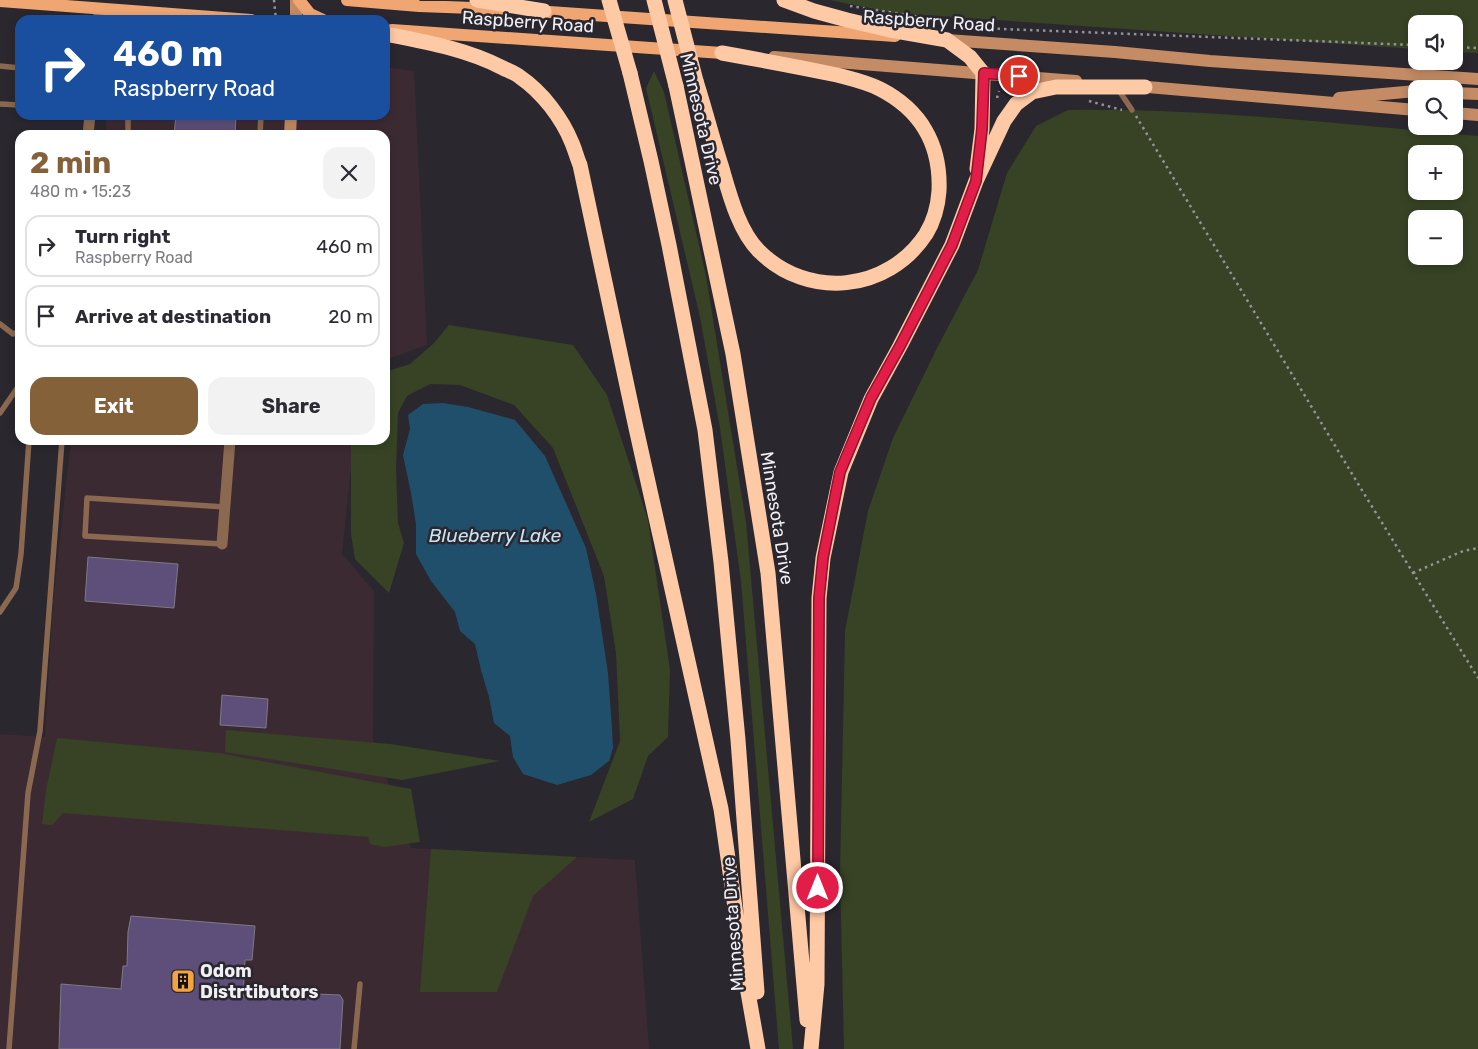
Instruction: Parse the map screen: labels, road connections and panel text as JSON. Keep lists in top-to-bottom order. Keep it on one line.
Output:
{"streets":{"highway":["Minnesota Drive"],"main road":["Raspberry Road"]},"water":["Blueberry Lake"],"places":{"building":["Odom Distrtibutors"]},"page":{"map_buttons":["+","−"],"turn":["460 m","Raspberry Road"],"heading":["2 min","480 m · 15:23"],"list":[{"name":"Turn right","note":"Raspberry Road","value":"460 m"},{"name":"Arrive at destination","value":"20 m"}],"buttons":["Exit","Share"]}}
